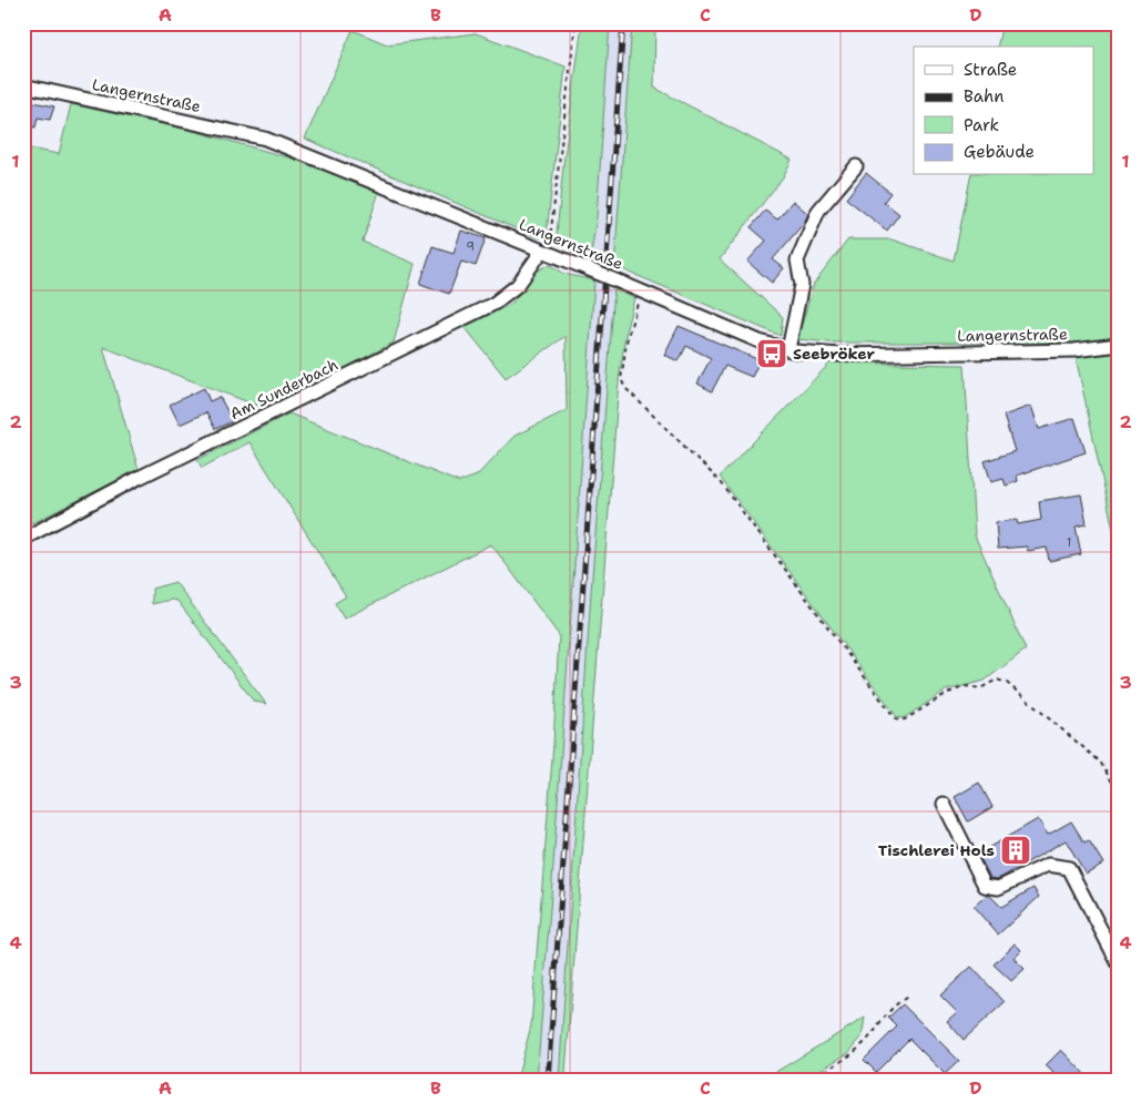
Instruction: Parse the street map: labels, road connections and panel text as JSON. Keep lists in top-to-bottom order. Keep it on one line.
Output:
{"streets":{"street":["Langernstraße","Am Sunderbach"]},"crossings":[["Langernstraße","Am Sunderbach"]],"places":{"bus stop":["Seebröker"],"building":["Tischlerei Hols"]},"house_numbers":["9","1"],"legend":["Straße","Bahn","Park","Gebäude"],"grid":{"columns":["A","B","C","D"],"rows":["1","2","3","4"]}}
